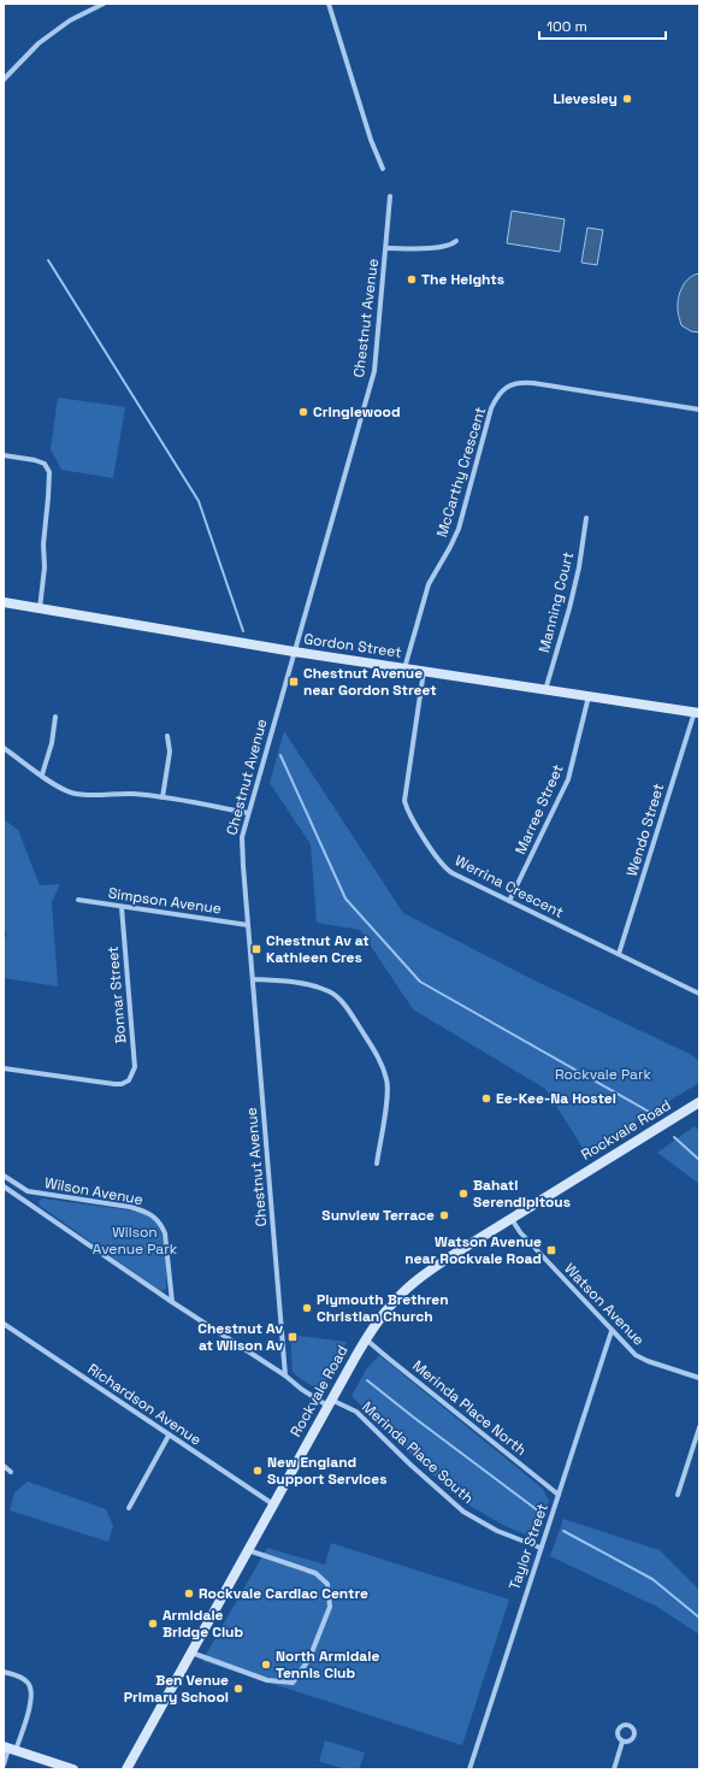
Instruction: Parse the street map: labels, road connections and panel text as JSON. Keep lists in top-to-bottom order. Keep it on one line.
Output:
{"streets":{"street":["Chestnut Avenue","McCarthy Crescent","Manning Court","Gordon Street","Marree Street","Wendo Street","Werrina Crescent","Simpson Avenue","Bonnar Street","Rockvale Road","Wilson Avenue","Watson Avenue","Richardson Avenue","Merinda Place North","Merinda Place South","Taylor Street"]},"crossings":[["Chestnut Avenue","Gordon Street"],["Chestnut Avenue","Simpson Avenue"],["Chestnut Avenue","Wilson Avenue"],["McCarthy Crescent","Gordon Street"],["Manning Court","Gordon Street"],["Gordon Street","Marree Street"],["Gordon Street","Wendo Street"],["Gordon Street","Werrina Crescent"],["Marree Street","Werrina Crescent"],["Wendo Street","Werrina Crescent"],["Simpson Avenue","Bonnar Street"],["Rockvale Road","Wilson Avenue"],["Rockvale Road","Watson Avenue"],["Rockvale Road","Richardson Avenue"],["Rockvale Road","Merinda Place North"],["Rockvale Road","Merinda Place South"],["Wilson Avenue","Merinda Place South"],["Watson Avenue","Taylor Street"],["Merinda Place North","Taylor Street"],["Merinda Place South","Taylor Street"]],"parks":["Rockvale Park","Wilson Avenue Park"],"places":{"other":["Lievesley","The Heights","Cringlewood","Ee-Kee-Na Hostel","Bahati Serendipitous","Sunview Terrace","Plymouth Brethren Christian Church","New England Support Services","Rockvale Cardiac Centre","Armidale Bridge Club","North Armidale Tennis Club","Ben Venue Primary School"],"transit":["Chestnut Avenue near Gordon Street","Chestnut Av at Kathleen Cres","Watson Avenue near Rockvale Road","Chestnut Av at Wilson Av"]},"scale_bar":"100 m"}
